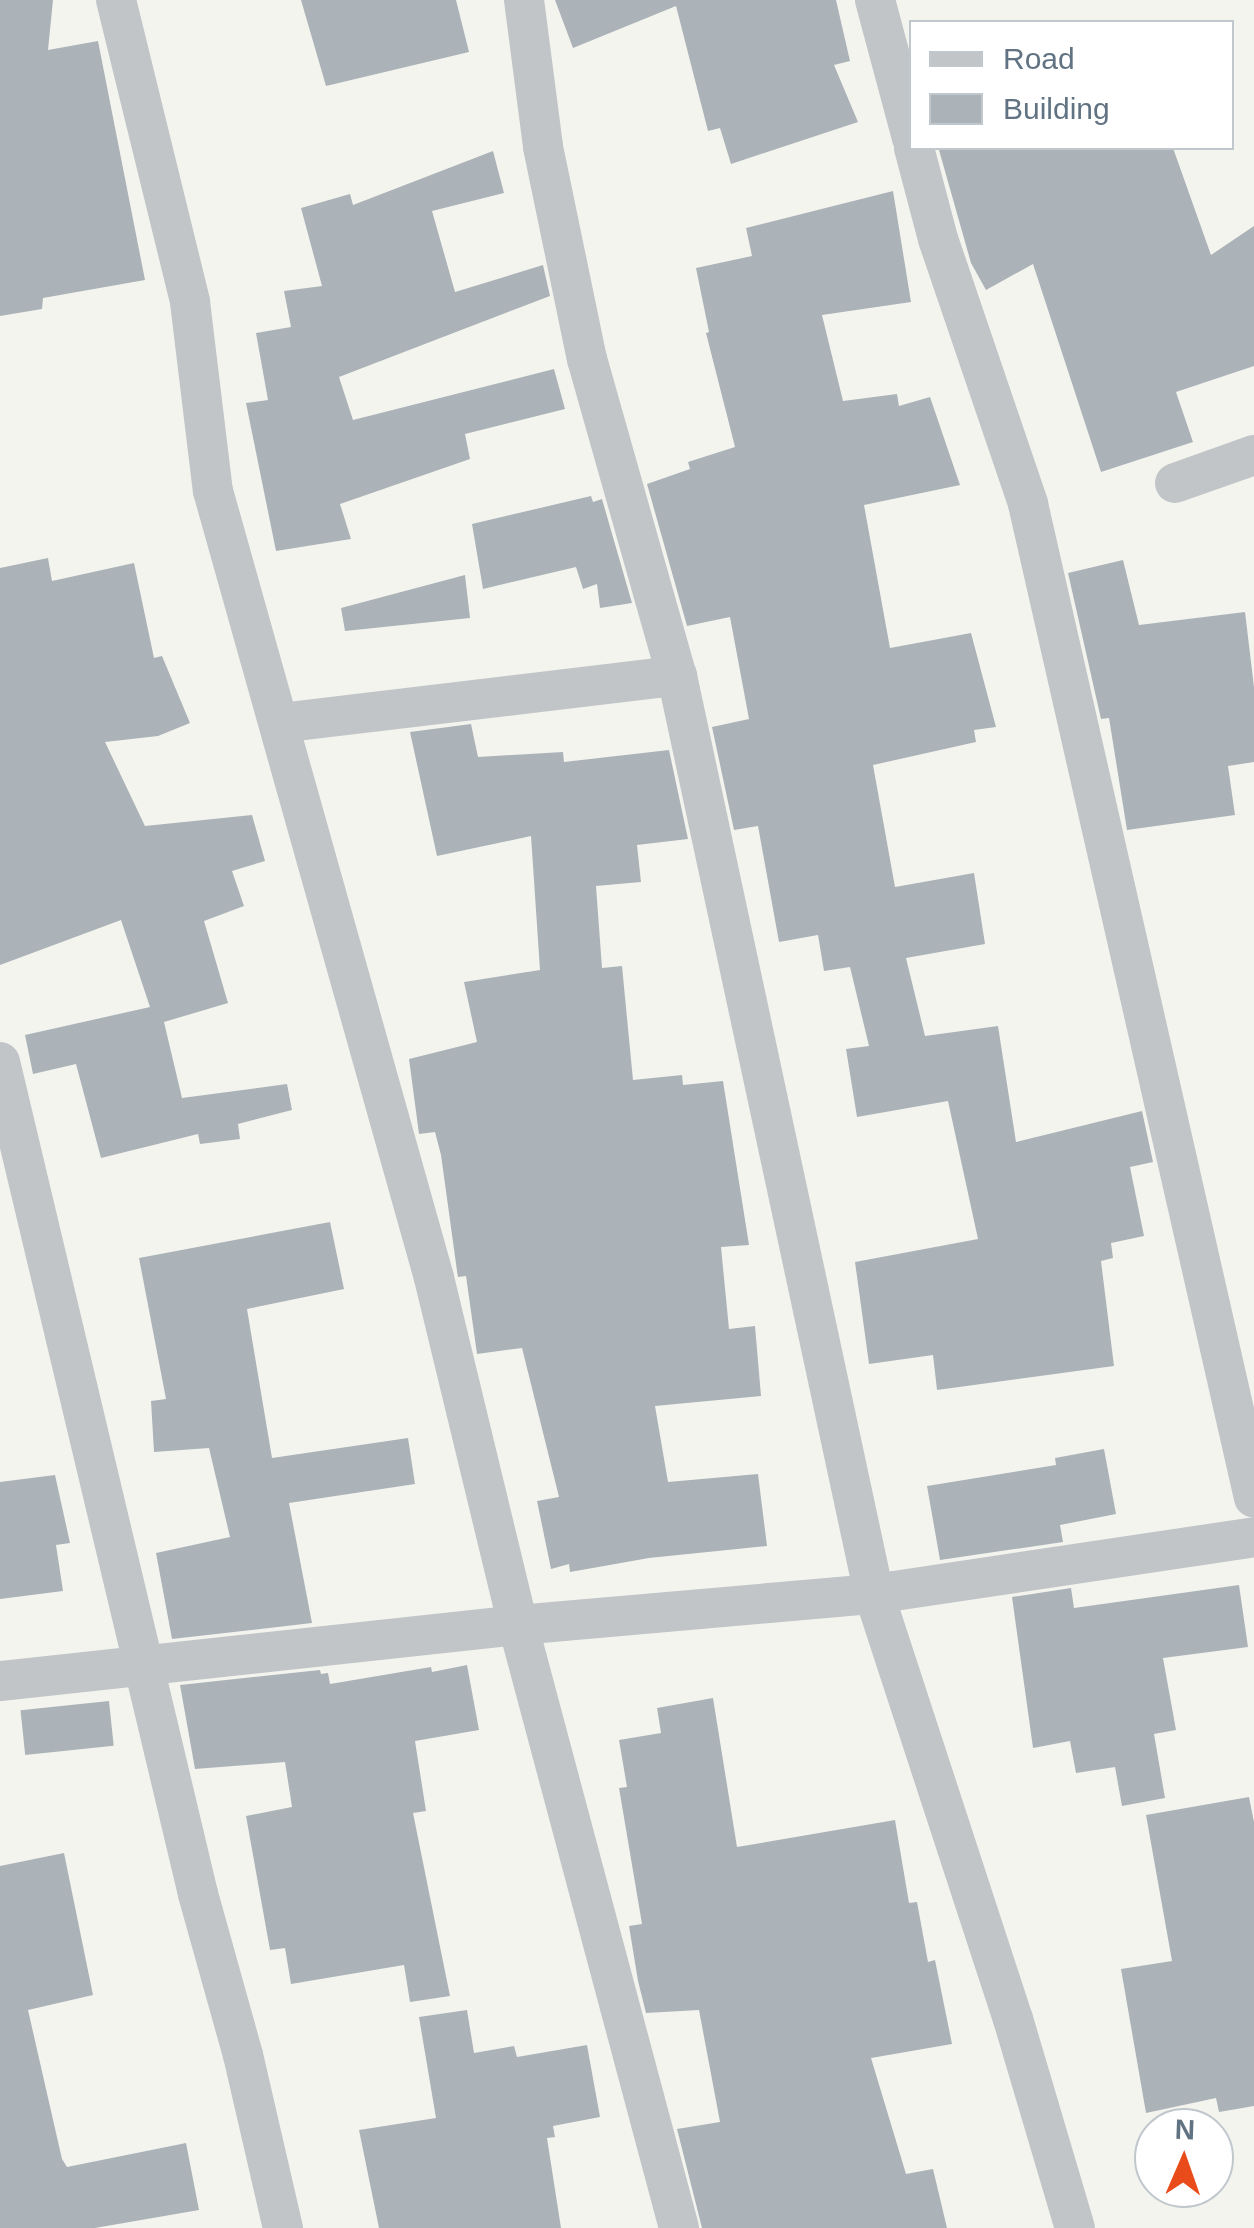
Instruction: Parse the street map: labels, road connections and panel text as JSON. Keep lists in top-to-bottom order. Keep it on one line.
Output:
{"legend":["Road","Building"],"north":"top"}
